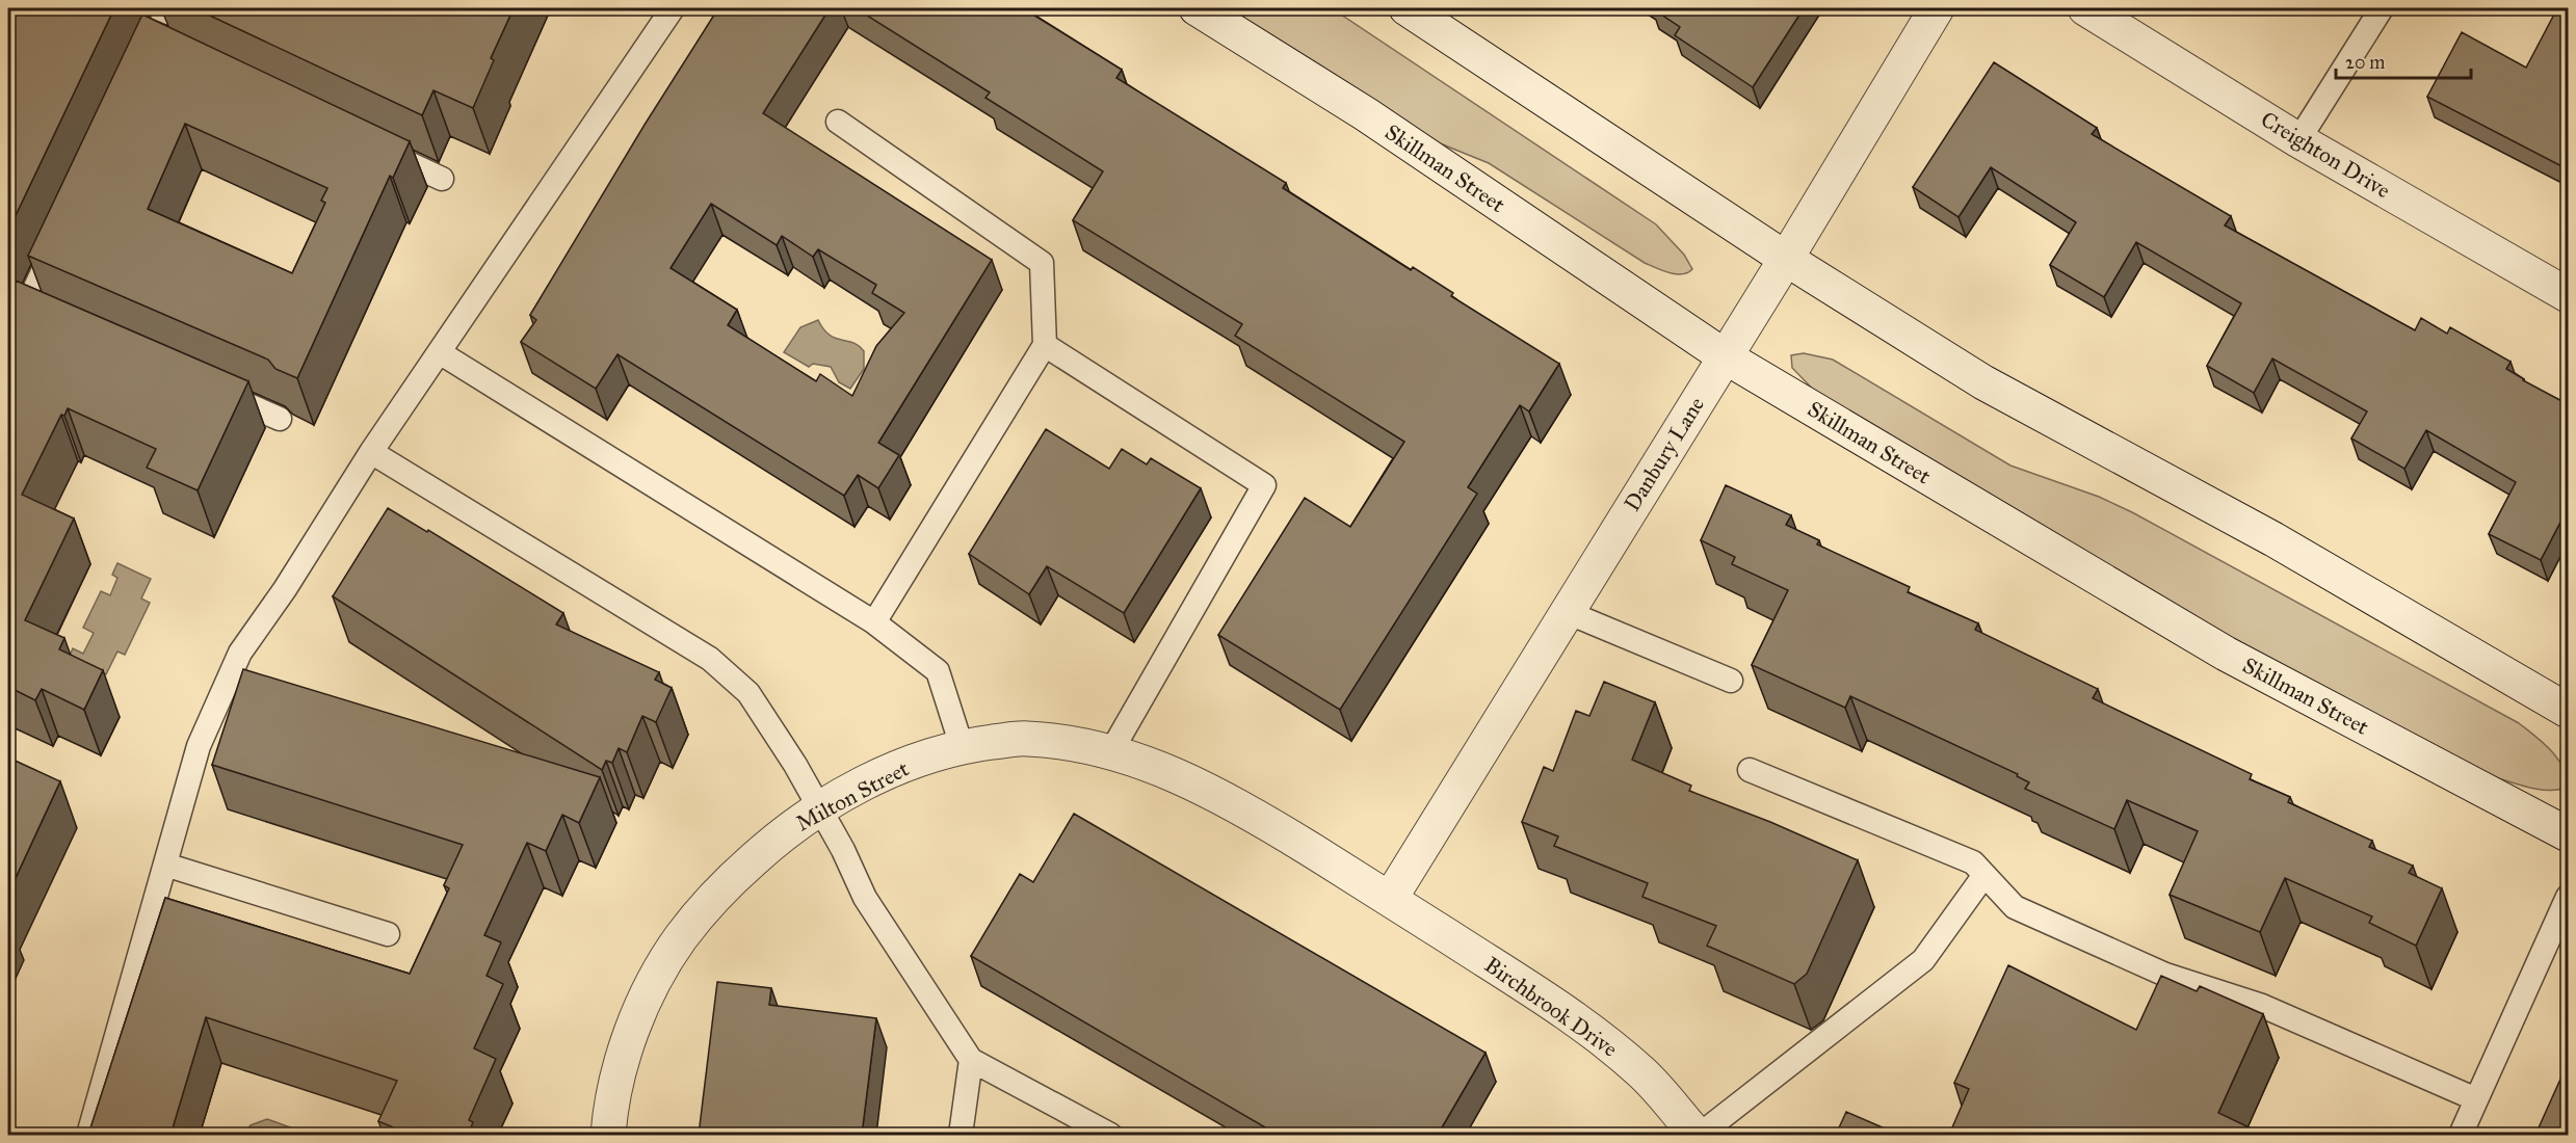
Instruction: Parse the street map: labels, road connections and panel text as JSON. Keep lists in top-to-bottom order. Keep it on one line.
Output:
{"streets":{"street":["Creighton Drive","Skillman Street","Danbury Lane","Milton Street","Birchbrook Drive"]},"crossings":[["Skillman Street","Danbury Lane"],["Danbury Lane","Milton Street"],["Danbury Lane","Birchbrook Drive"],["Milton Street","Birchbrook Drive"]],"scale_bar":"20 m"}
